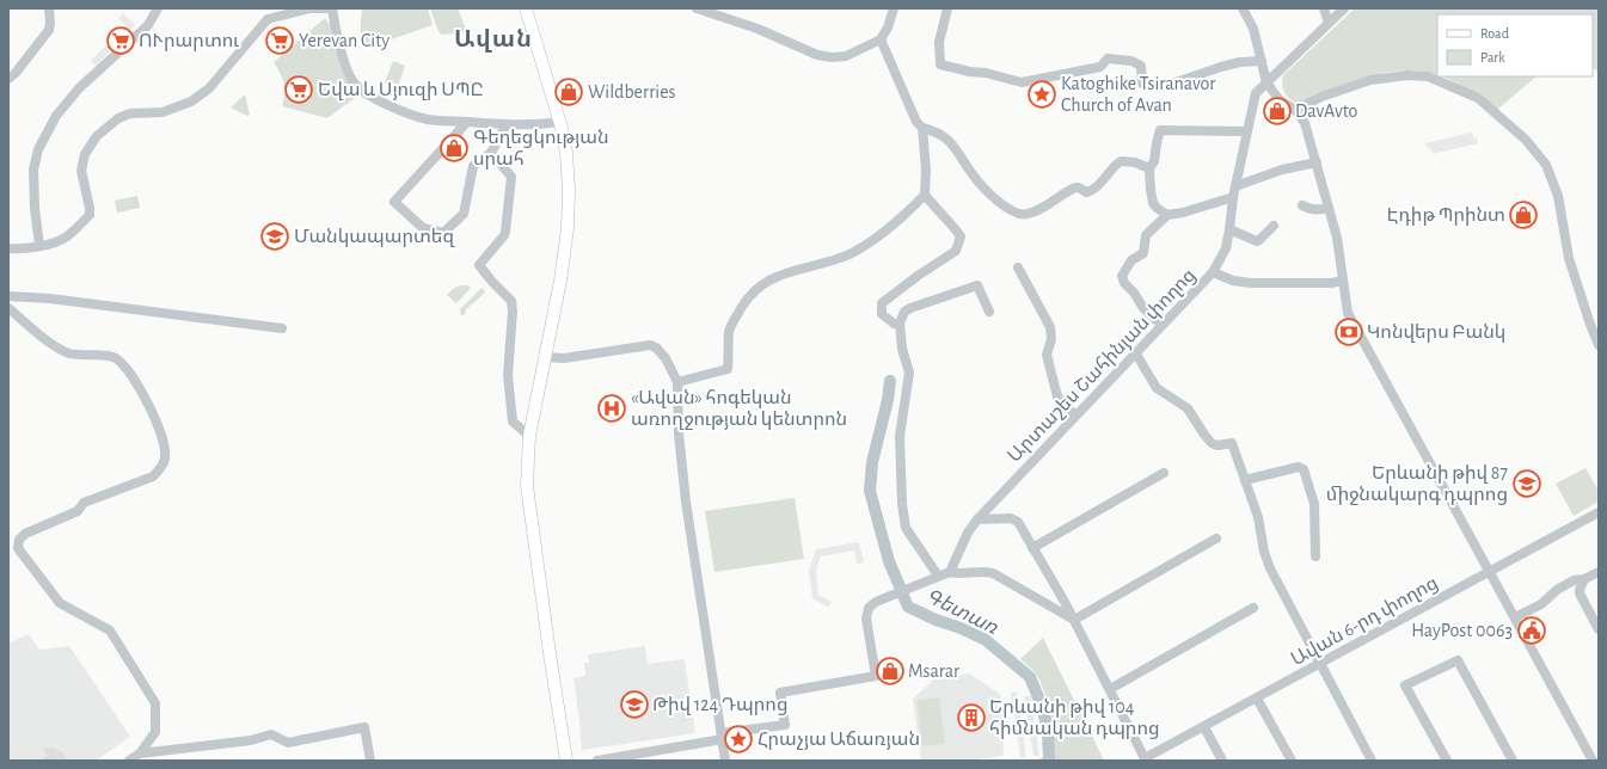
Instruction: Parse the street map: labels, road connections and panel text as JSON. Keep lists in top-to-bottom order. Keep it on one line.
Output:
{"streets":{"street":["Արտաշես Շահինյան փողոց","Ավան 6-րդ փողոց"]},"districts":["Ավան"],"water":["Գետառ"],"places":{"supermarket":["ՈՒրարտու","Yerevan City","Եվա և Սյուզի ՍՊԸ"],"shop":["Wildberries","DavAvto","Գեղեցկության սրահ","Էդիթ Պրինտ","Msarar"],"place":["Katoghike Tsiranavor Church of Avan","Հրաչյա Աճառյան"],"school or university":["Մանկապարտեզ","Երևանի թիվ 87 միջնակարգ դպրոց","Թիվ 124 Դպրոց"],"bank":["Կոնվերս Բանկ"],"hospital":["«Ավան» հոգեկան առողջության կենտրոն"],"public building":["HayPost 0063"],"building":["Երևանի թիվ 104 հիմնական դպրոց"]},"legend":["Road","Park"]}
